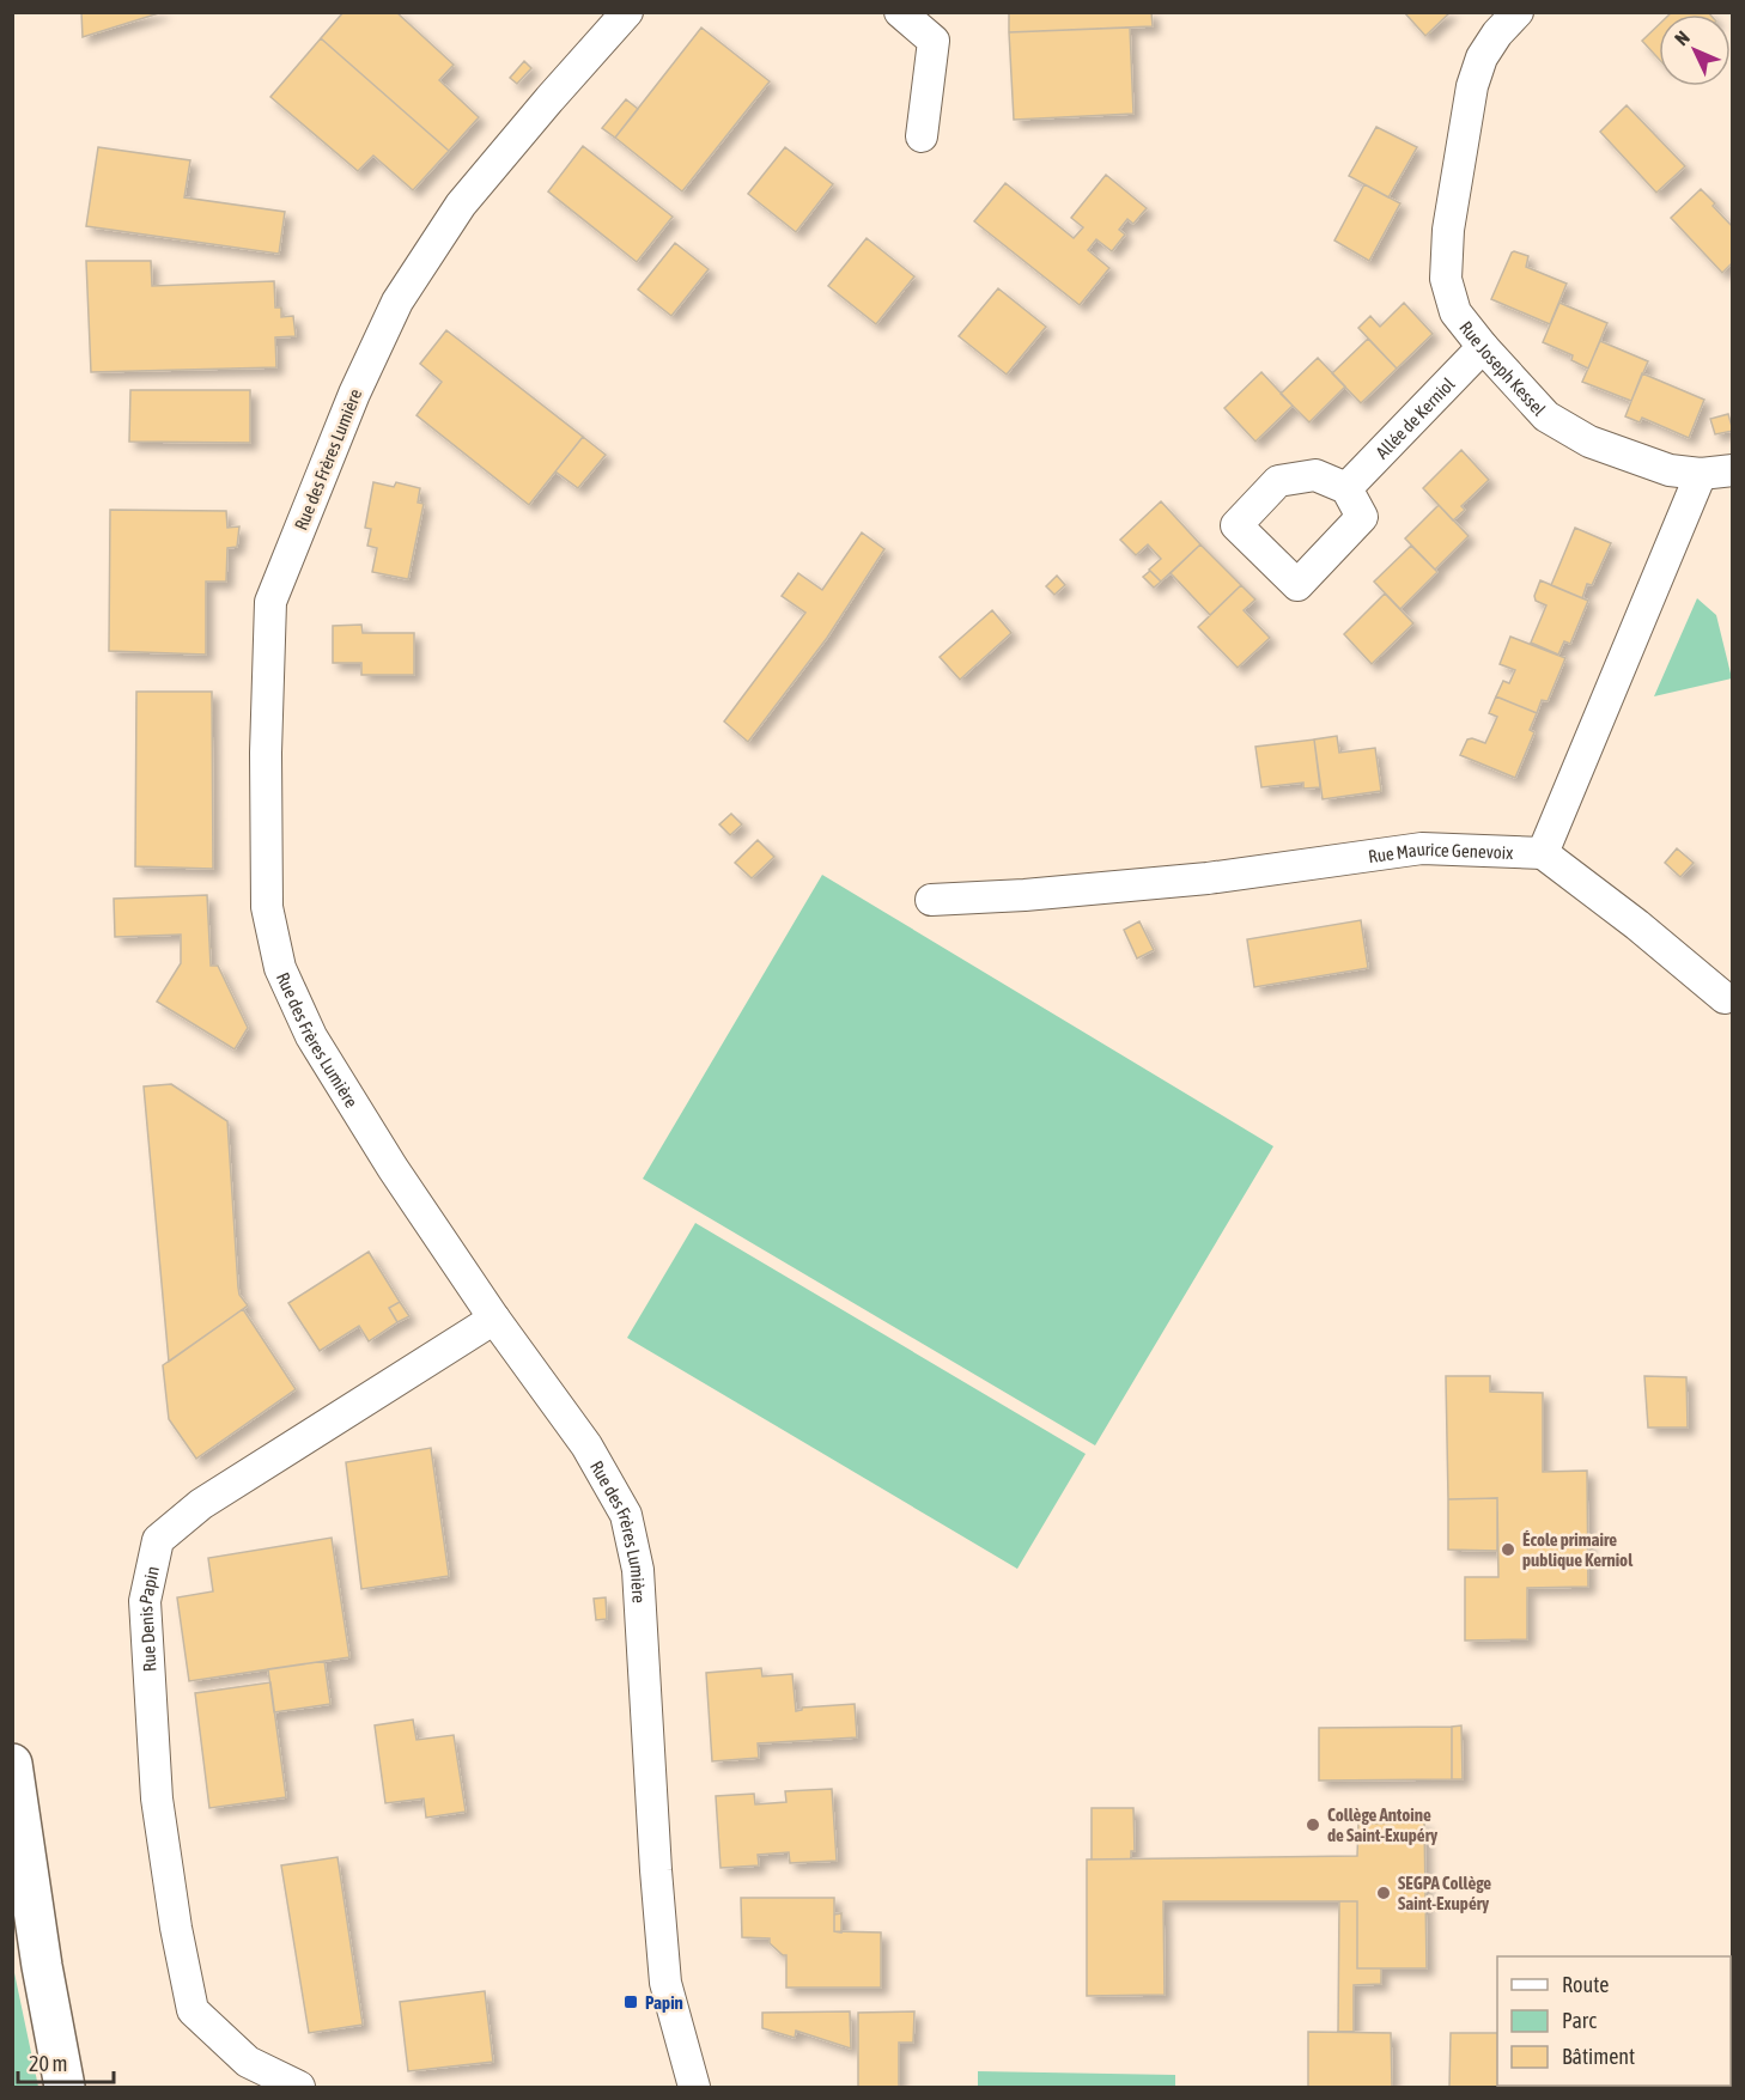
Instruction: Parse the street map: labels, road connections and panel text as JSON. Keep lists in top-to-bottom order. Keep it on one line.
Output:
{"streets":{"street":["Rue Joseph Kessel","Allée de Kerniol","Rue des Frères Lumière","Rue Maurice Genevoix","Rue Denis Papin"]},"crossings":[["Rue Joseph Kessel","Allée de Kerniol"],["Rue des Frères Lumière","Rue Denis Papin"]],"places":{"other":["École primaire publique Kerniol","Collège Antoine de Saint-Exupéry","SEGPA Collège Saint-Exupéry"],"transit":["Papin"]},"legend":["Route","Parc","Bâtiment"],"scale_bar":"20 m","north":"top left"}
